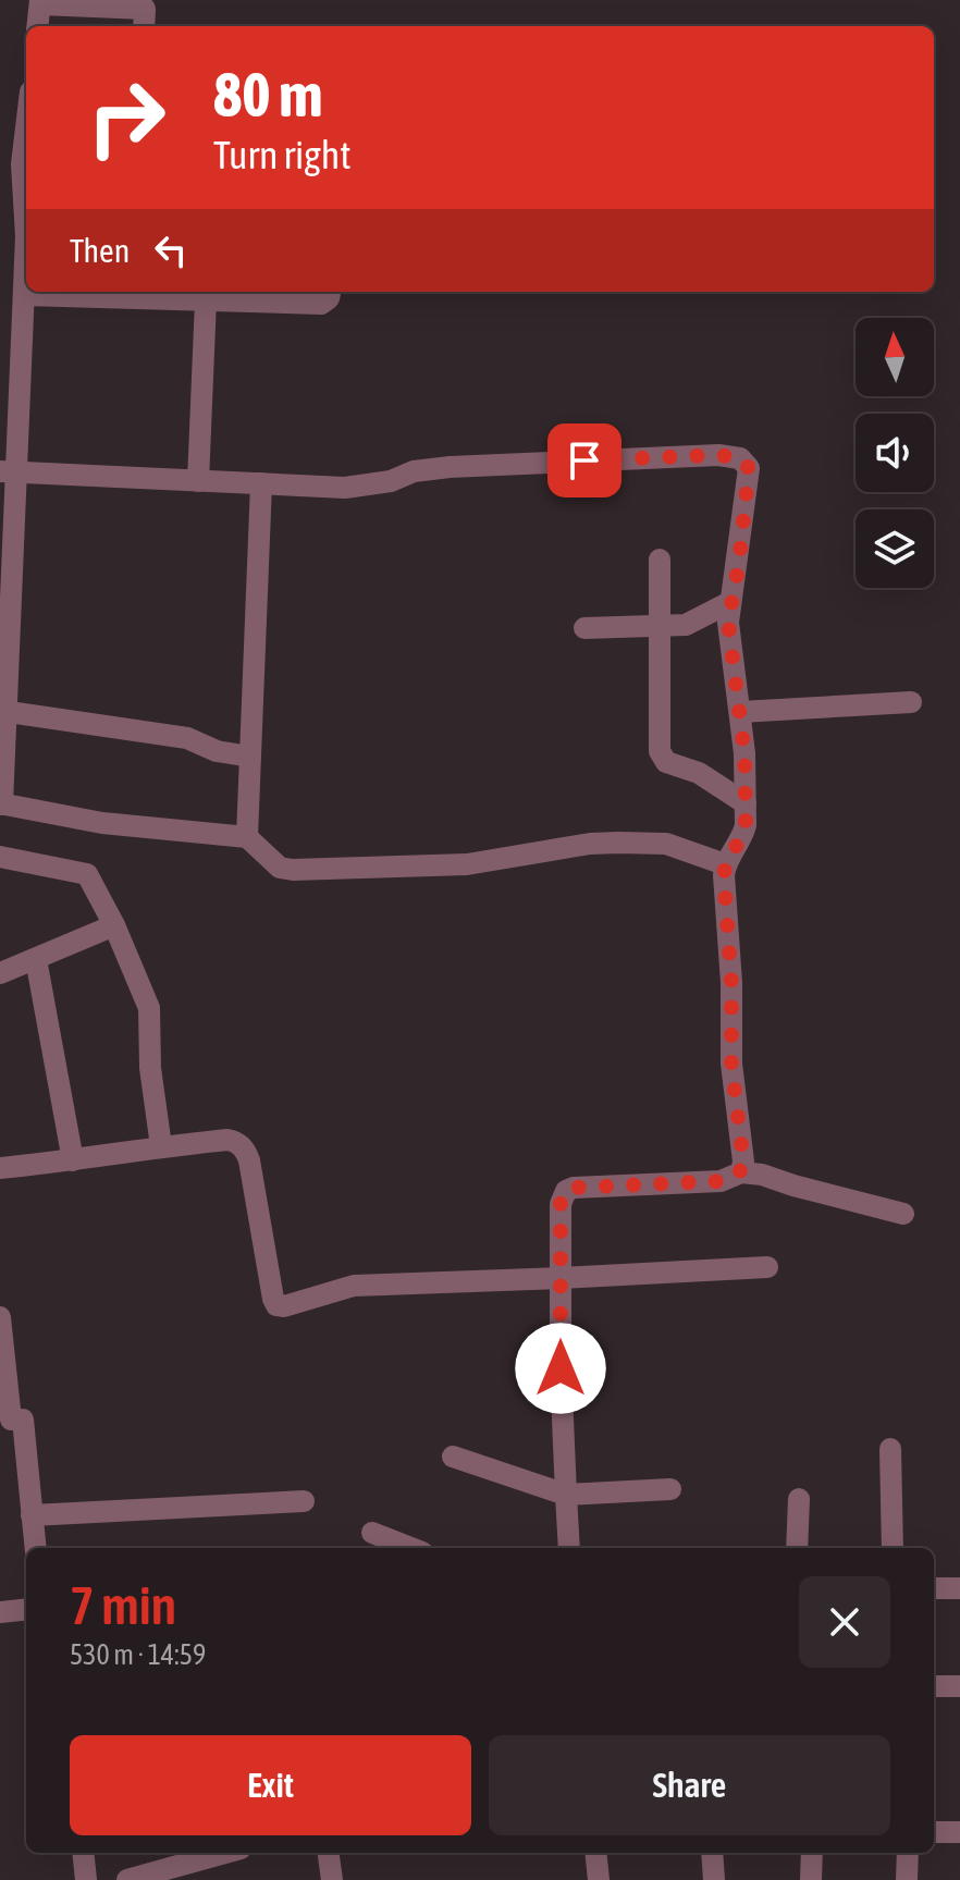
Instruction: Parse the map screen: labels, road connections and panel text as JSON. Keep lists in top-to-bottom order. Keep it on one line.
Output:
{"north":"top","page":{"turn":["80 m","Turn right"],"then":"Then","heading":["7 min","530 m · 14:59"],"buttons":["Exit","Share"]}}
